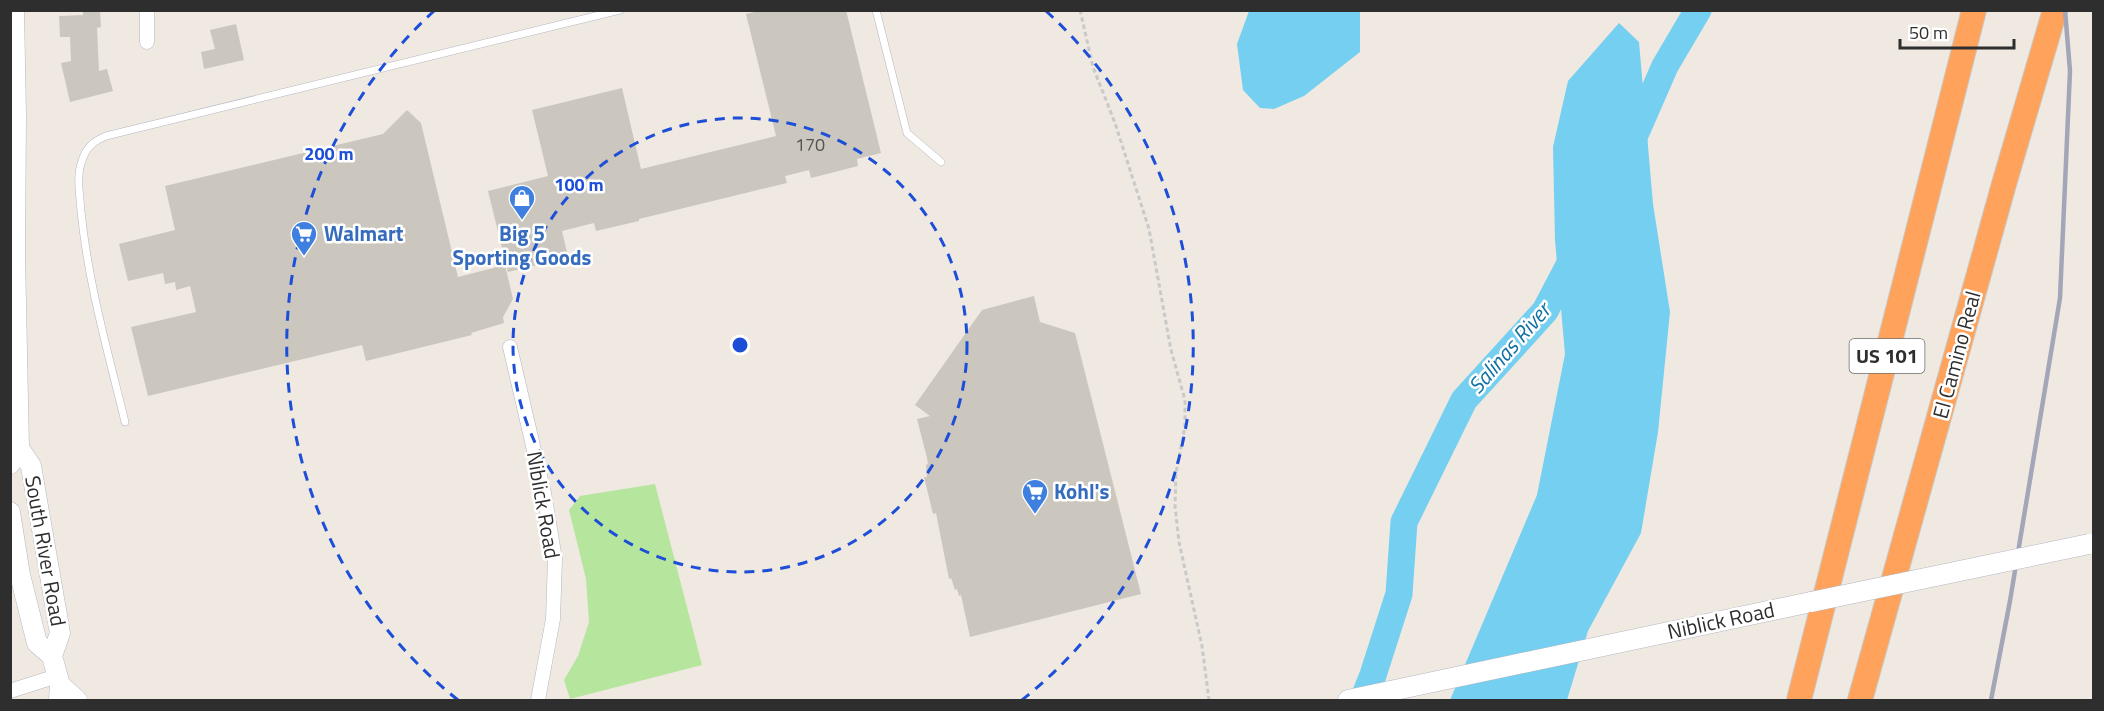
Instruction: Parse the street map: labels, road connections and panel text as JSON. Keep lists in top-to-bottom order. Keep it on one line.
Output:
{"streets":{"highway":["El Camino Real","US 101"],"main road":["Niblick Road","South River Road"]},"water":["Salinas River"],"places":{"shop":["Big 5 Sporting Goods"],"supermarket":["Walmart","Kohl's"]},"house_numbers":["170"],"scale_bar":"50 m","rings":["200 m","100 m"]}
